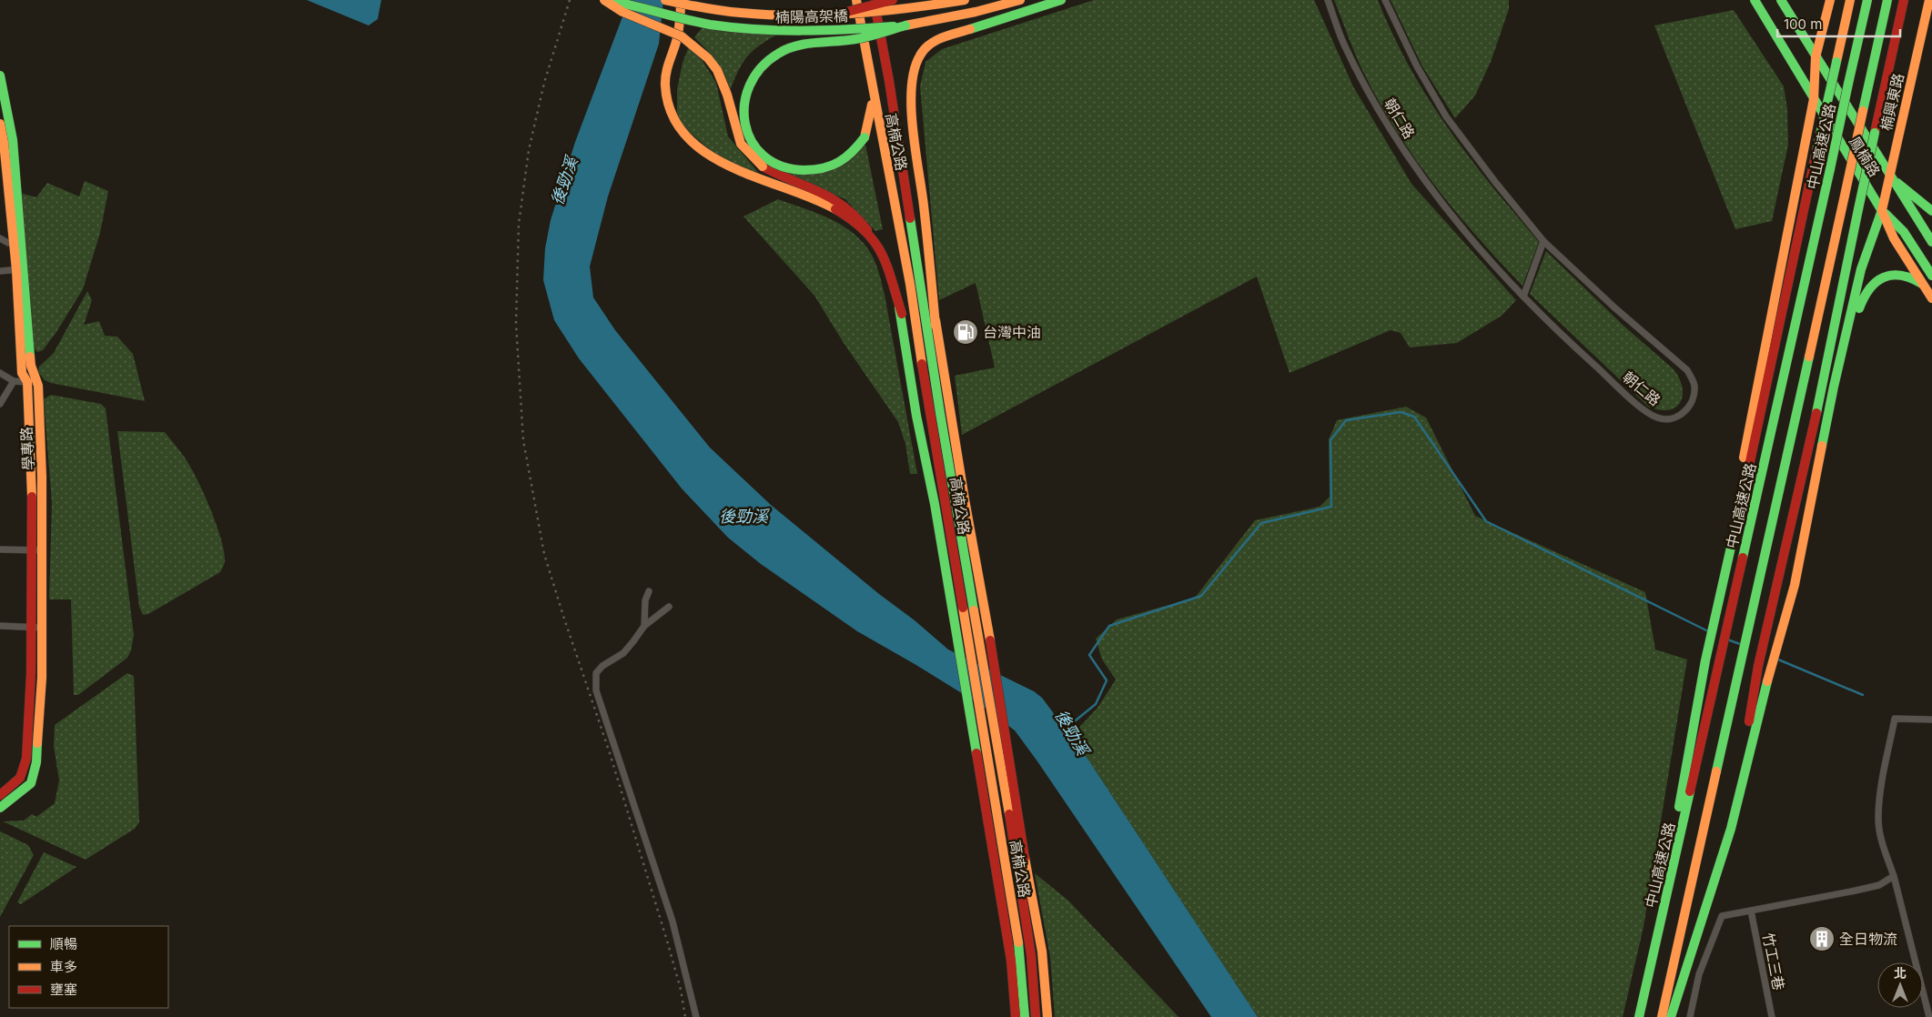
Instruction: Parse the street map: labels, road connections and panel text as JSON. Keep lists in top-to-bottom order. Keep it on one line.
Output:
{"streets":{"main road":["楠陽高架橋","楠興東路","高楠公路","中山高速公路","鳳楠路","學專路"],"street":["朝仁路","竹工三巷"]},"crossings":[["楠興東路","鳳楠路"]],"water":["後勁溪"],"places":{"fuel station":["台灣中油"],"building":["全日物流"]},"legend":["順暢","車多","壅塞"],"scale_bar":"100 m","north":"top"}
